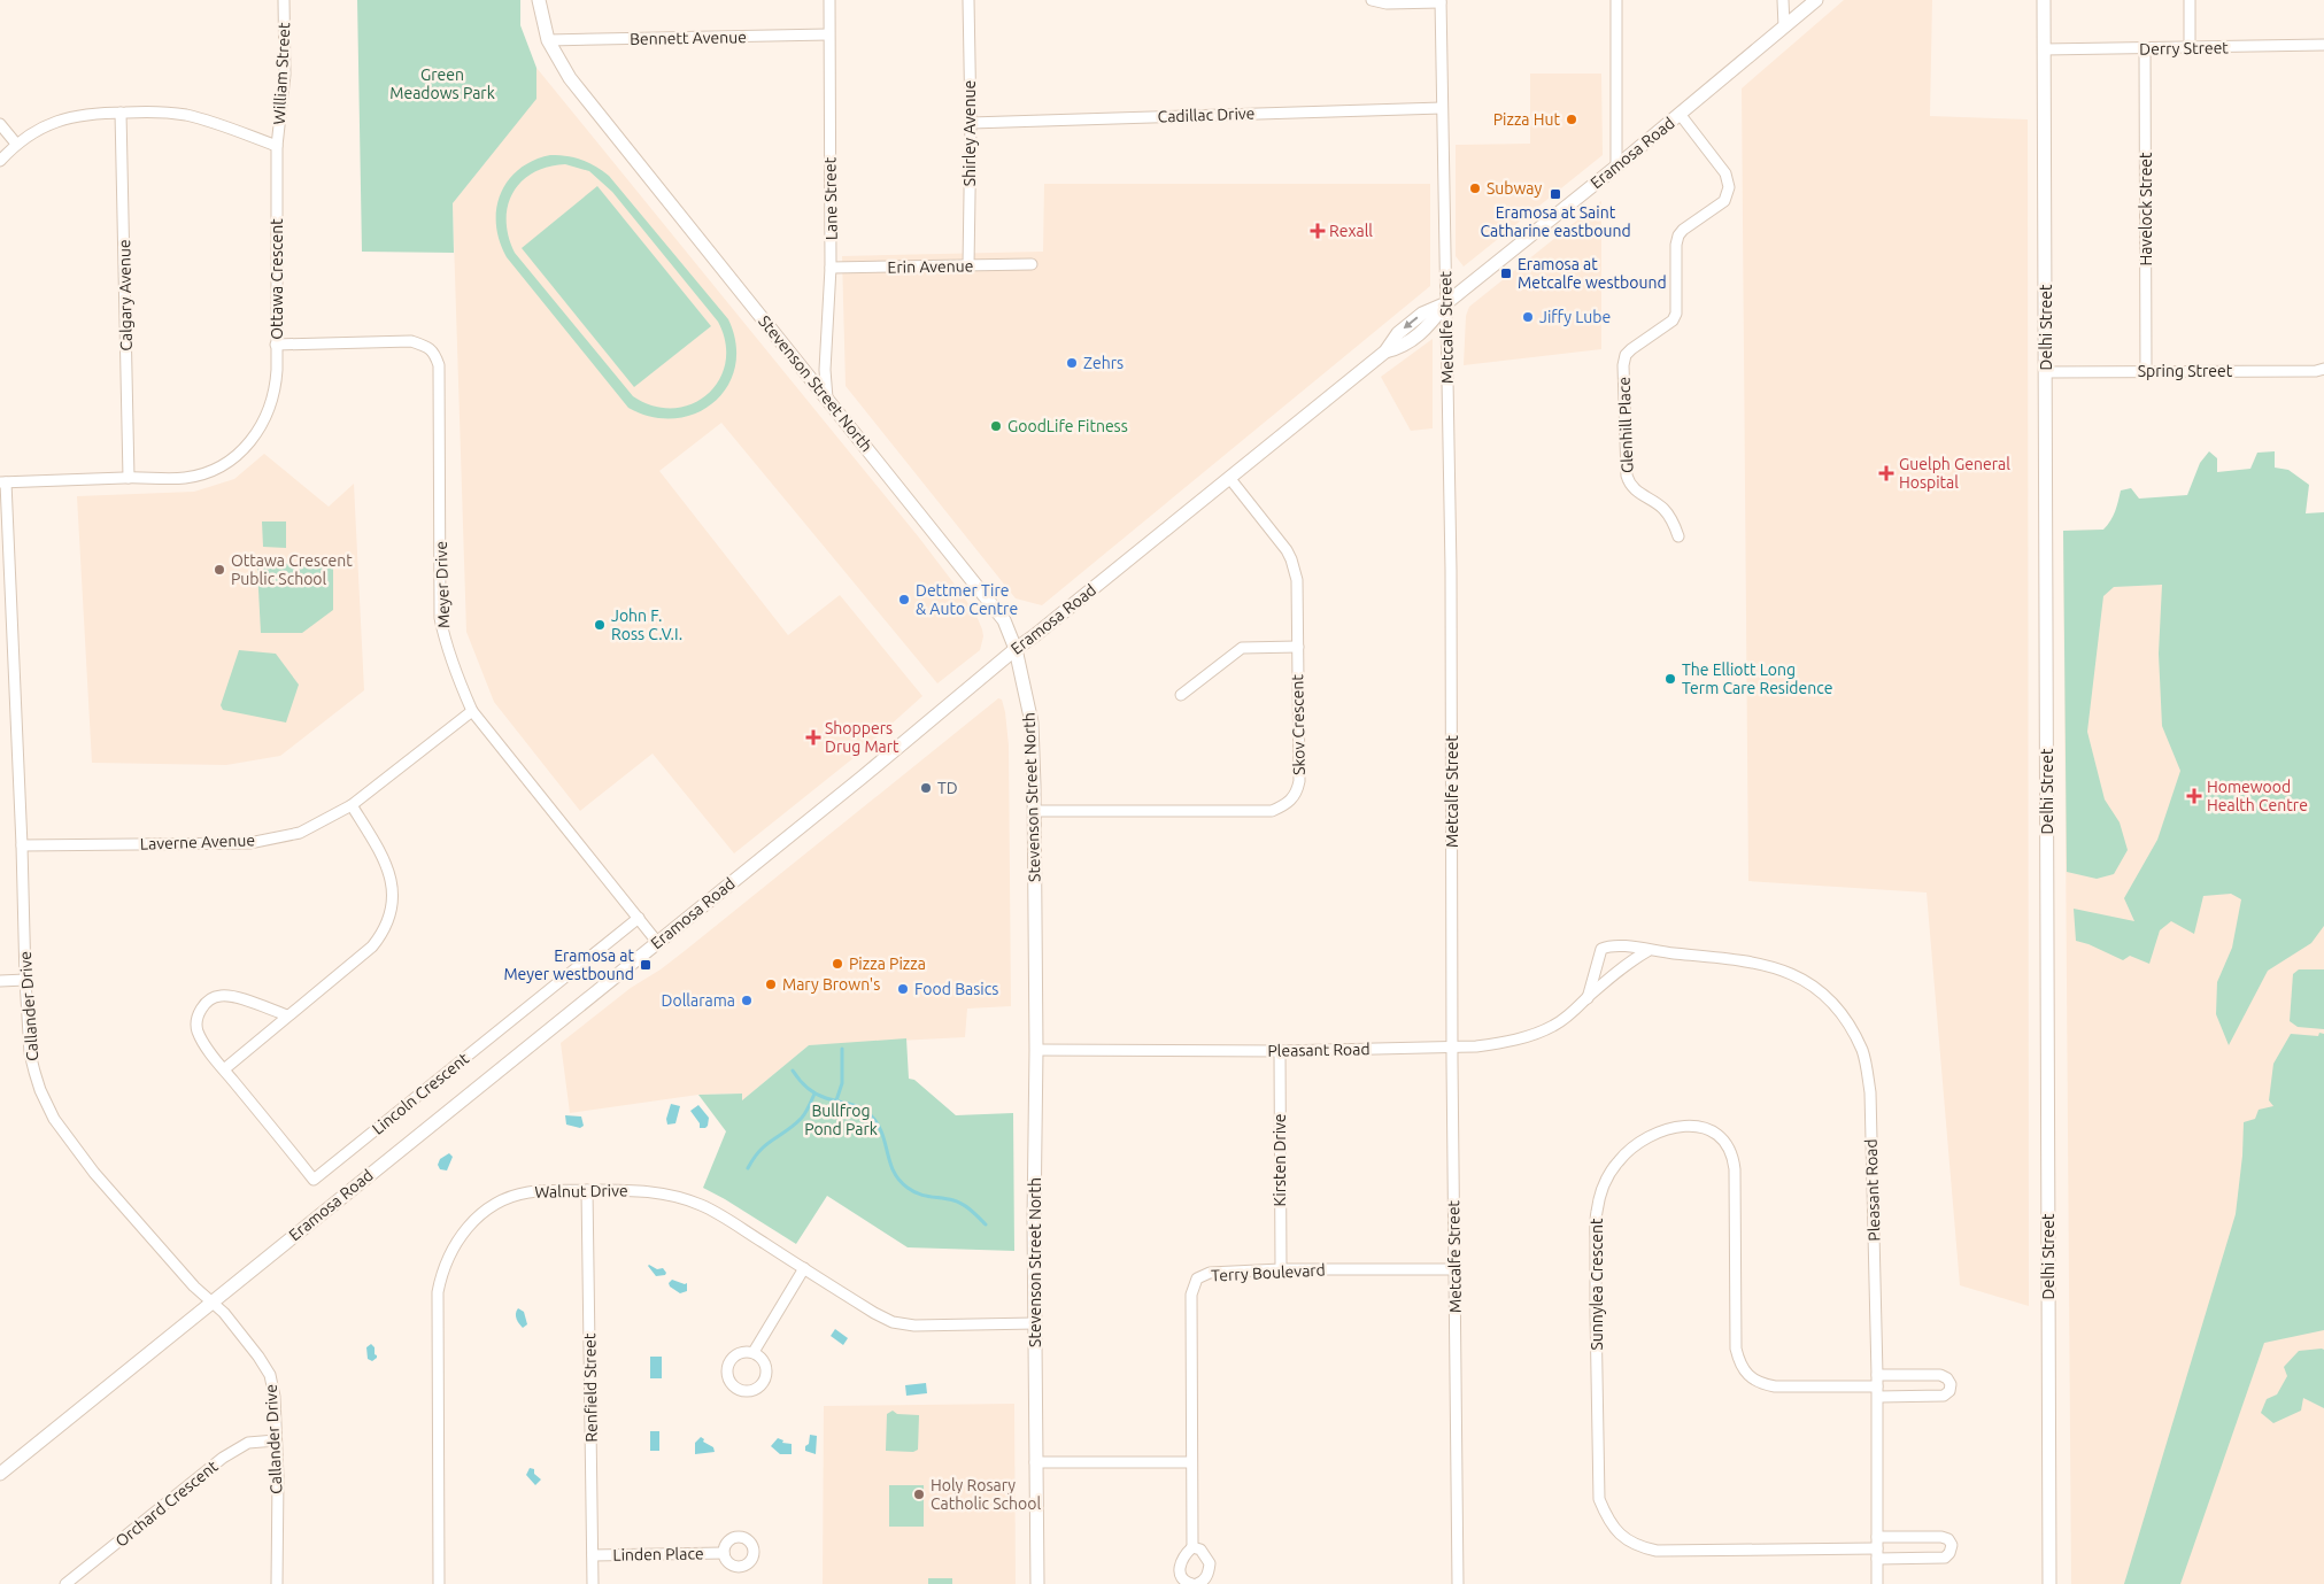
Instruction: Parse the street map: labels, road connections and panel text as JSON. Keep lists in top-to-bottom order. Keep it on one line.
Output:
{"streets":{"main road":["Eramosa Road","Delhi Street","Stevenson Street North"],"street":["Bennett Avenue","Derry Street","William Street","Cadillac Drive","Shirley Avenue","Lane Street","Havelock Street","Erin Avenue","Ottawa Crescent","Calgary Avenue","Metcalfe Street","Spring Street","Glenhill Place","Meyer Drive","Skov Crescent","Laverne Avenue","Callander Drive","Pleasant Road","Lincoln Crescent","Kirsten Drive","Walnut Drive","Terry Boulevard","Sunnylea Crescent","Renfield Street","Orchard Crescent","Linden Place"]},"crossings":[["Bennett Avenue","Lane Street"],["Bennett Avenue","Stevenson Street North"],["Derry Street","Havelock Street"],["Derry Street","Delhi Street"],["William Street","Ottawa Crescent"],["Cadillac Drive","Shirley Avenue"],["Cadillac Drive","Metcalfe Street"],["Shirley Avenue","Erin Avenue"],["Eramosa Road","Metcalfe Street"],["Eramosa Road","Stevenson Street North"],["Eramosa Road","Glenhill Place"],["Eramosa Road","Meyer Drive"],["Eramosa Road","Skov Crescent"],["Eramosa Road","Callander Drive"],["Lane Street","Erin Avenue"],["Lane Street","Stevenson Street North"],["Havelock Street","Spring Street"],["Ottawa Crescent","Calgary Avenue"],["Ottawa Crescent","Meyer Drive"],["Ottawa Crescent","Callander Drive"],["Metcalfe Street","Pleasant Road"],["Metcalfe Street","Terry Boulevard"],["Delhi Street","Spring Street"],["Stevenson Street North","Skov Crescent"],["Stevenson Street North","Pleasant Road"],["Stevenson Street North","Walnut Drive"],["Meyer Drive","Laverne Avenue"],["Meyer Drive","Lincoln Crescent"],["Laverne Avenue","Callander Drive"],["Callander Drive","Orchard Crescent"],["Pleasant Road","Kirsten Drive"],["Pleasant Road","Sunnylea Crescent"],["Kirsten Drive","Terry Boulevard"],["Walnut Drive","Renfield Street"],["Renfield Street","Linden Place"]],"parks":["Green Meadows Park","Bullfrog Pond Park"],"places":{"other":["Pizza Hut","Subway","Jiffy Lube","Zehrs","GoodLife Fitness","Ottawa Crescent Public School","Dettmer Tire & Auto Centre","John F. Ross C.V.I.","The Elliott Long Term Care Residence","TD","Pizza Pizza","Mary Brown's","Food Basics","Dollarama","Holy Rosary Catholic School"],"transit":["Eramosa at Saint Catharine eastbound","Eramosa at Metcalfe westbound","Eramosa at Meyer westbound"],"health":["Rexall","Guelph General Hospital","Shoppers Drug Mart","Homewood Health Centre"]}}
